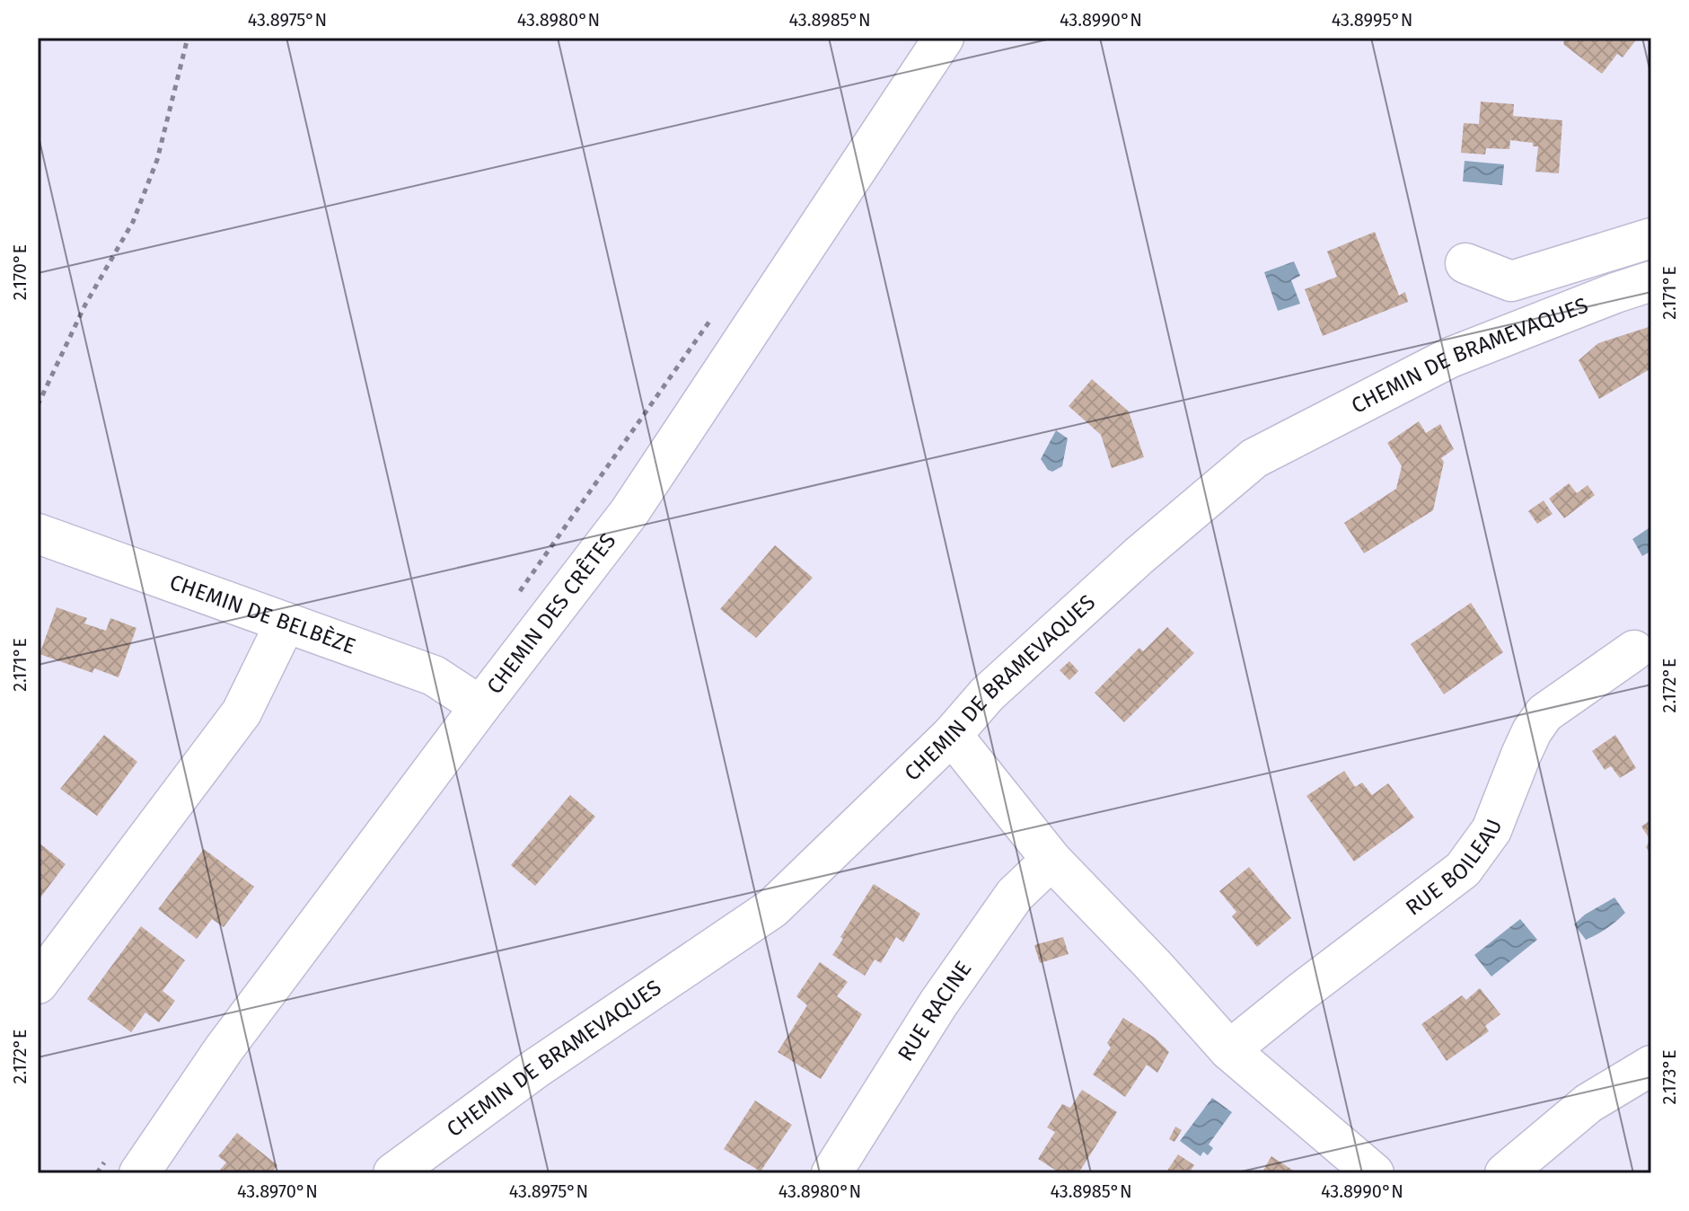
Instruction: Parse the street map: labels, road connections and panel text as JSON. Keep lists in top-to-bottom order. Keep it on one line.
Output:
{"streets":{"street":["CHEMIN DE BRAMEVAQUES","CHEMIN DES CRÊTES","CHEMIN DE BELBÈZE","RUE BOILEAU","RUE RACINE"]},"crossings":[["CHEMIN DES CRÊTES","CHEMIN DE BELBÈZE"]],"coordinates":["43.8975°N","43.8980°N","43.8985°N","43.8990°N","43.8995°N","2.170°E","2.171°E","2.172°E","2.173°E","43.8970°N"]}
